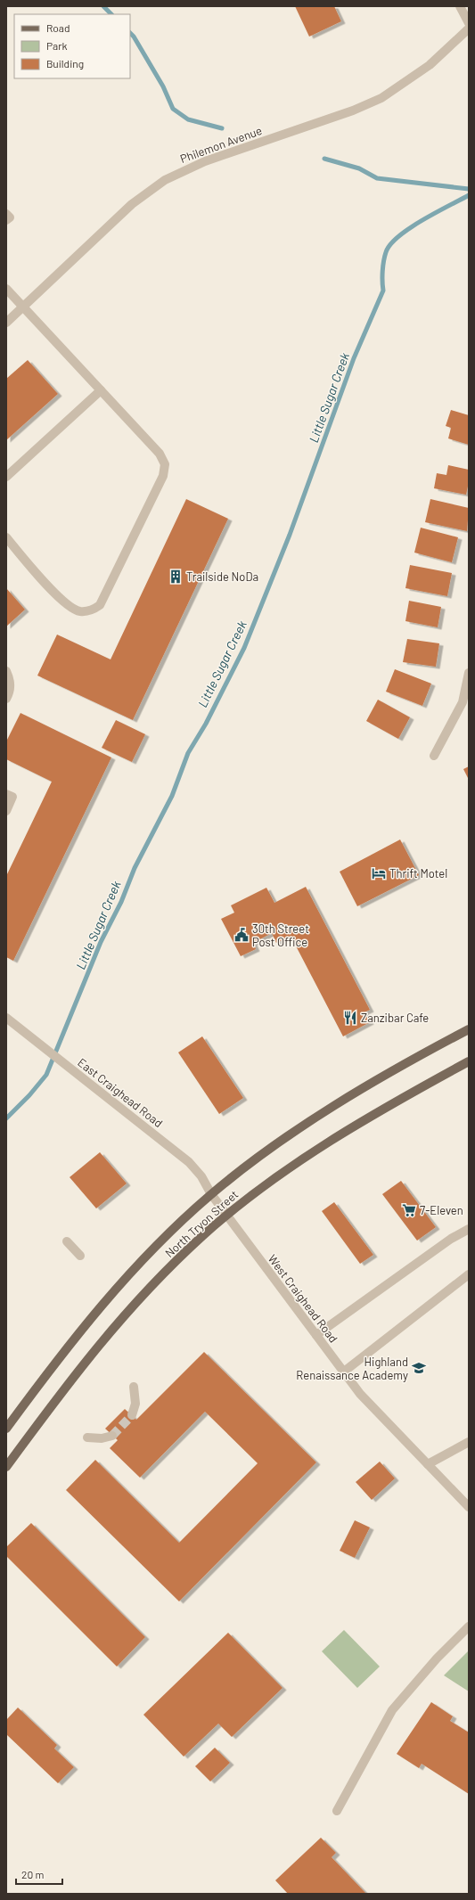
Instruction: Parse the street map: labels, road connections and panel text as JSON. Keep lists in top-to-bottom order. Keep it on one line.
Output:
{"streets":{"main road":["North Tryon Street"],"street":["Philemon Avenue","East Craighead Road","West Craighead Road"]},"crossings":[["East Craighead Road","North Tryon Street"],["East Craighead Road","West Craighead Road"],["North Tryon Street","West Craighead Road"]],"water":["Little Sugar Creek"],"places":{"building":["Trailside NoDa"],"hotel":["Thrift Motel"],"public building":["30th Street Post Office"],"restaurant":["Zanzibar Cafe"],"supermarket":["7-Eleven"],"school or university":["Highland Renaissance Academy"]},"legend":["Road","Park","Building"],"scale_bar":"20 m"}
